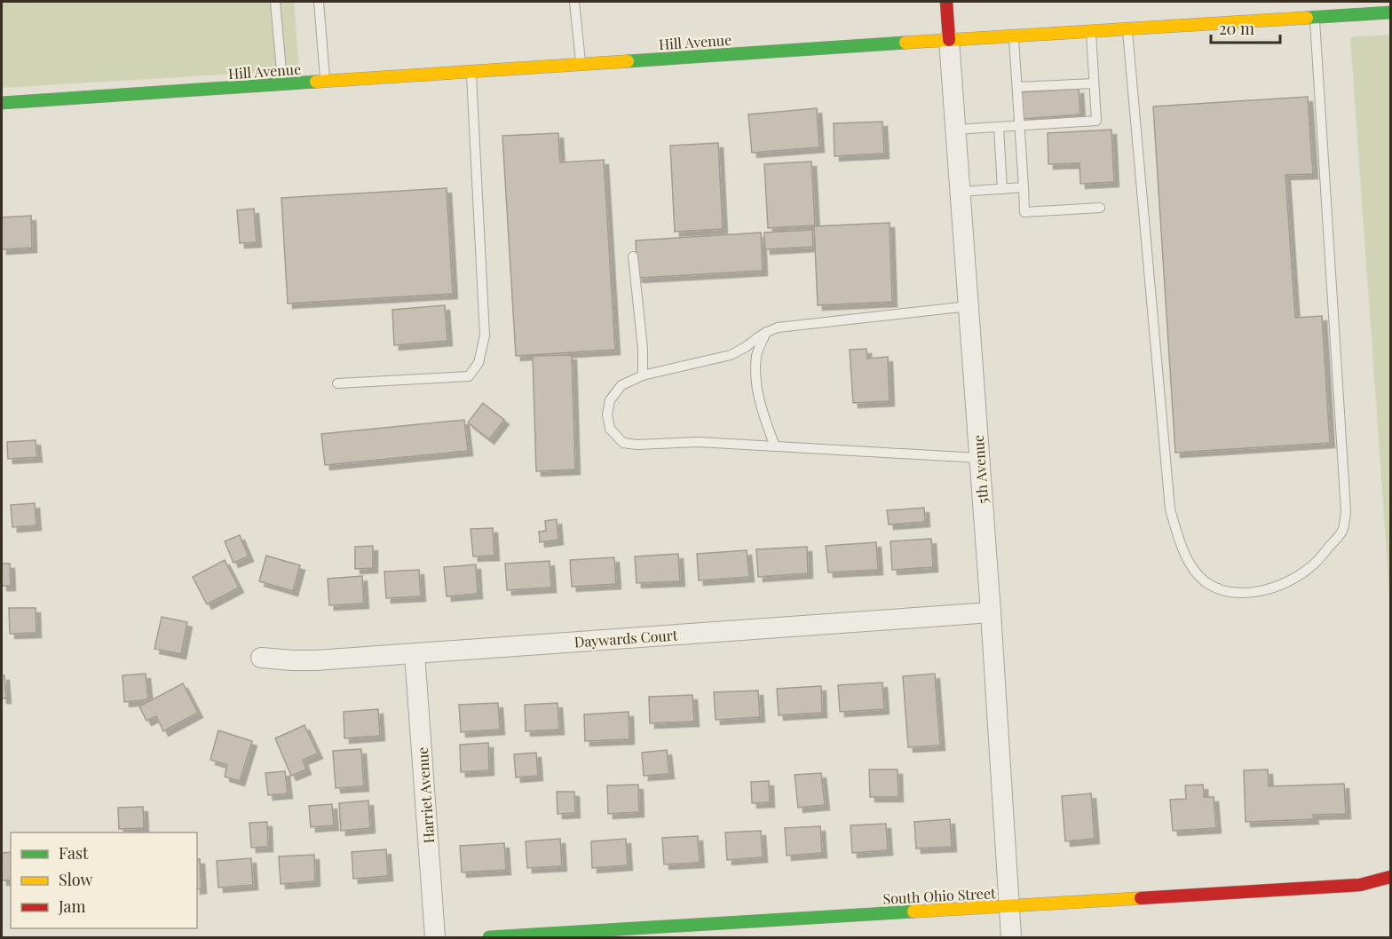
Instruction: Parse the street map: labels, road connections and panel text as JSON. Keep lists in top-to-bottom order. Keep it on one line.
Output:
{"streets":{"main road":["Hill Avenue","5th Avenue","South Ohio Street"],"street":["Daywards Court","Harriet Avenue"]},"crossings":[["Hill Avenue","5th Avenue"],["5th Avenue","Daywards Court"],["5th Avenue","South Ohio Street"],["Daywards Court","Harriet Avenue"]],"legend":["Fast","Slow","Jam"],"scale_bar":"20 m"}
